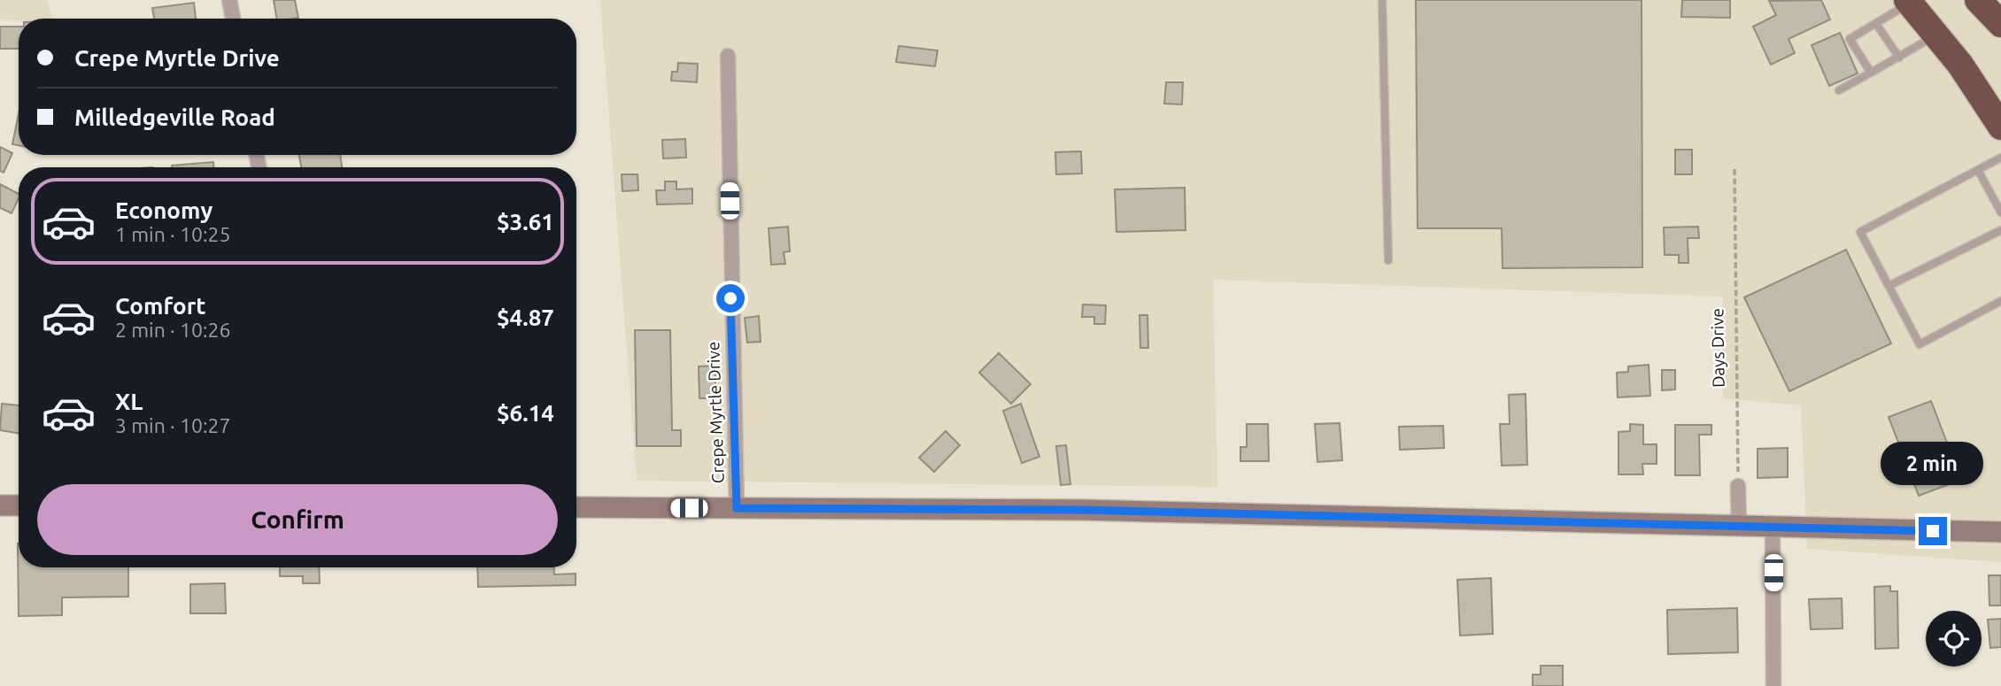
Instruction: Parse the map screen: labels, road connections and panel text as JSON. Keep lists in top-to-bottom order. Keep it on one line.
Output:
{"streets":{"street":["Crepe Myrtle Drive"],"path":["Days Drive"]},"page":{"banner":["Crepe Myrtle Drive","Milledgeville Road"],"list":[{"name":"Economy","note":"1 min · 10:25","value":"$3.61"},{"name":"Comfort","note":"2 min · 10:26","value":"$4.87"},{"name":"XL","note":"3 min · 10:27","value":"$6.14"}],"bubble":"2 min","buttons":"Confirm"}}
